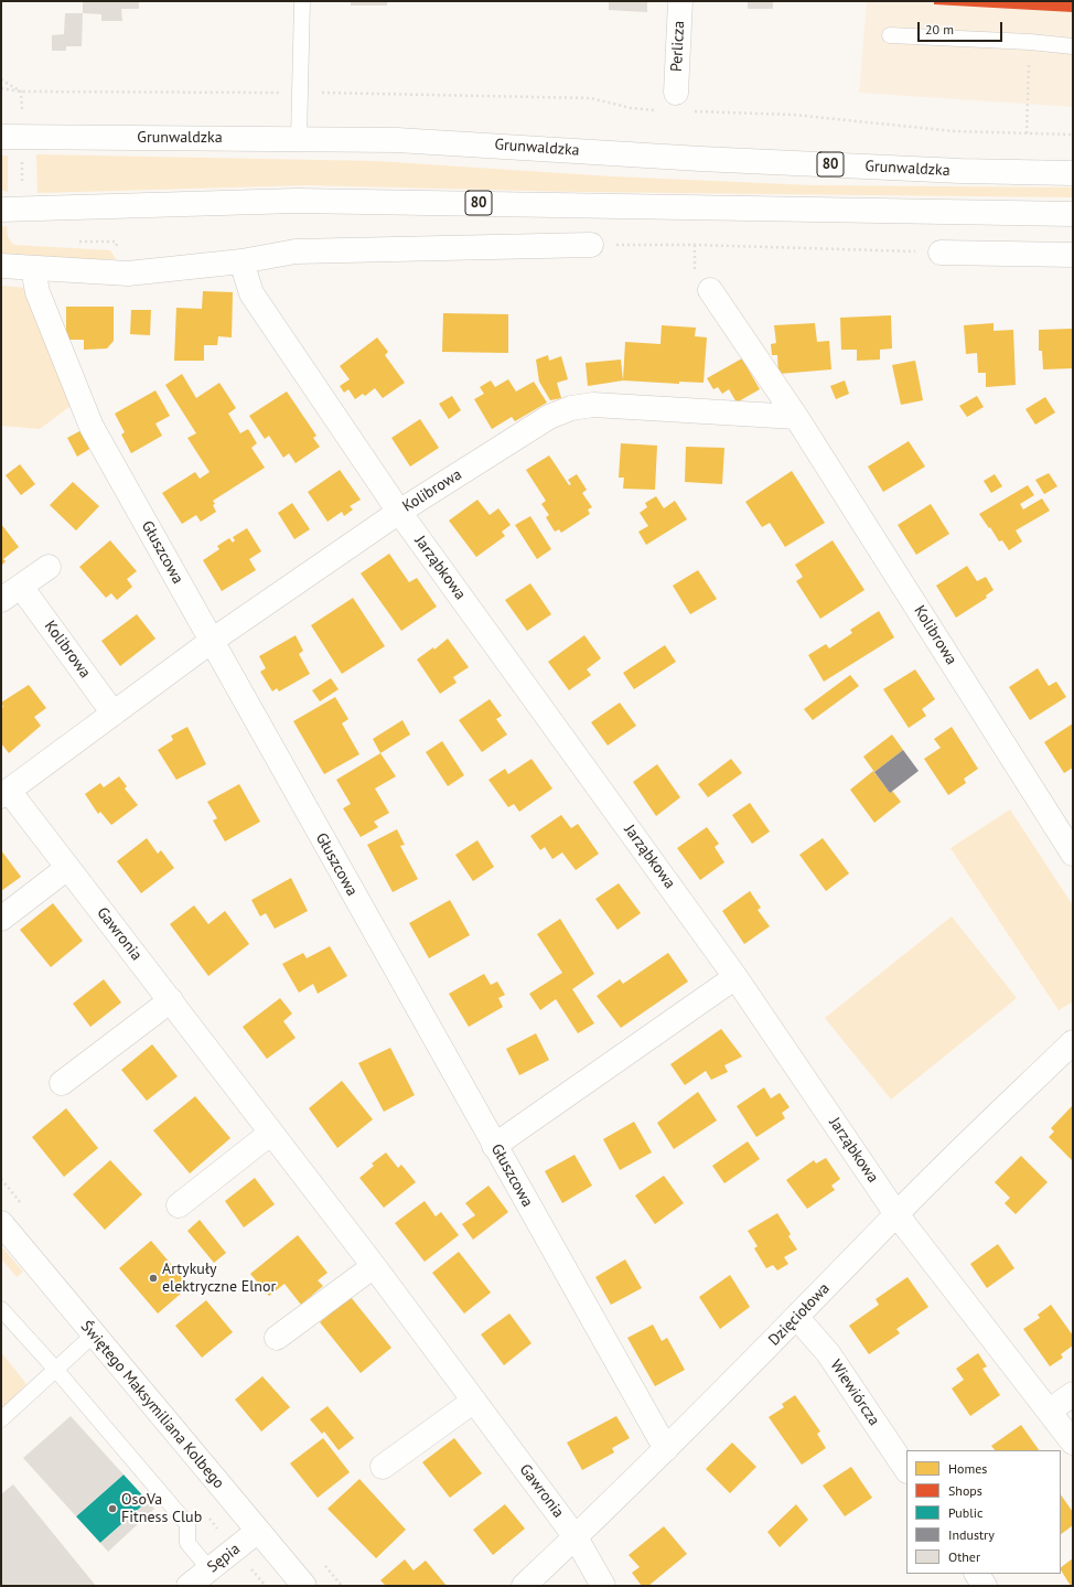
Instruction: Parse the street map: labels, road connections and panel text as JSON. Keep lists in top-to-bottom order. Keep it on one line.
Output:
{"streets":{"street":["Perlicza","Grunwaldzka","80","Kolibrowa","Głuszcowa","Jarząbkowa","Gawronia","Dzięciołowa","Wiewiórcza","Świętego Maksymiliana Kolbego","Sępia"]},"crossings":[["Kolibrowa","Głuszcowa"],["Kolibrowa","Jarząbkowa"],["Kolibrowa","Gawronia"],["Głuszcowa","Dzięciołowa"],["Jarząbkowa","Dzięciołowa"],["Gawronia","Dzięciołowa"],["Dzięciołowa","Wiewiórcza"],["Świętego Maksymiliana Kolbego","Sępia"]],"places":["Artykuły elektryczne Elnor","OsoVa Fitness Club"],"legend":["Homes","Shops","Public","Industry","Other"],"scale_bar":"20 m"}
